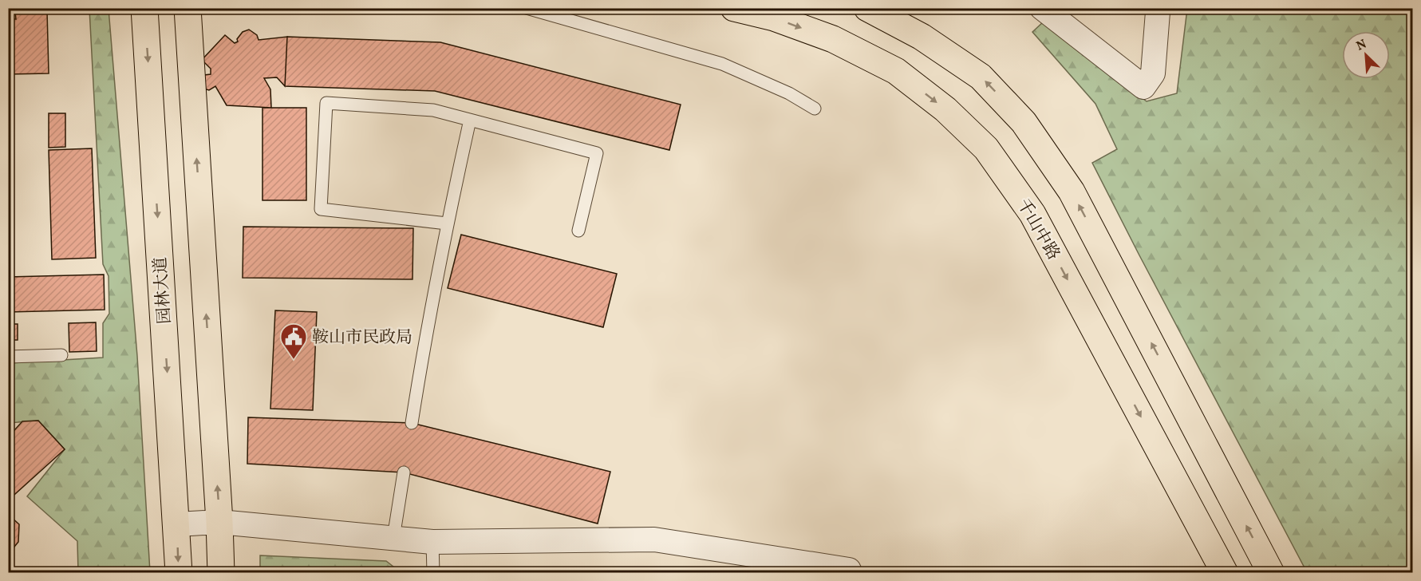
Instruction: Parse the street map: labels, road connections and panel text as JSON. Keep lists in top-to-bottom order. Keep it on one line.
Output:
{"streets":{"main road":["千山中路","园林大道"]},"places":{"public building":["鞍山市民政局"]},"north":"top left"}
